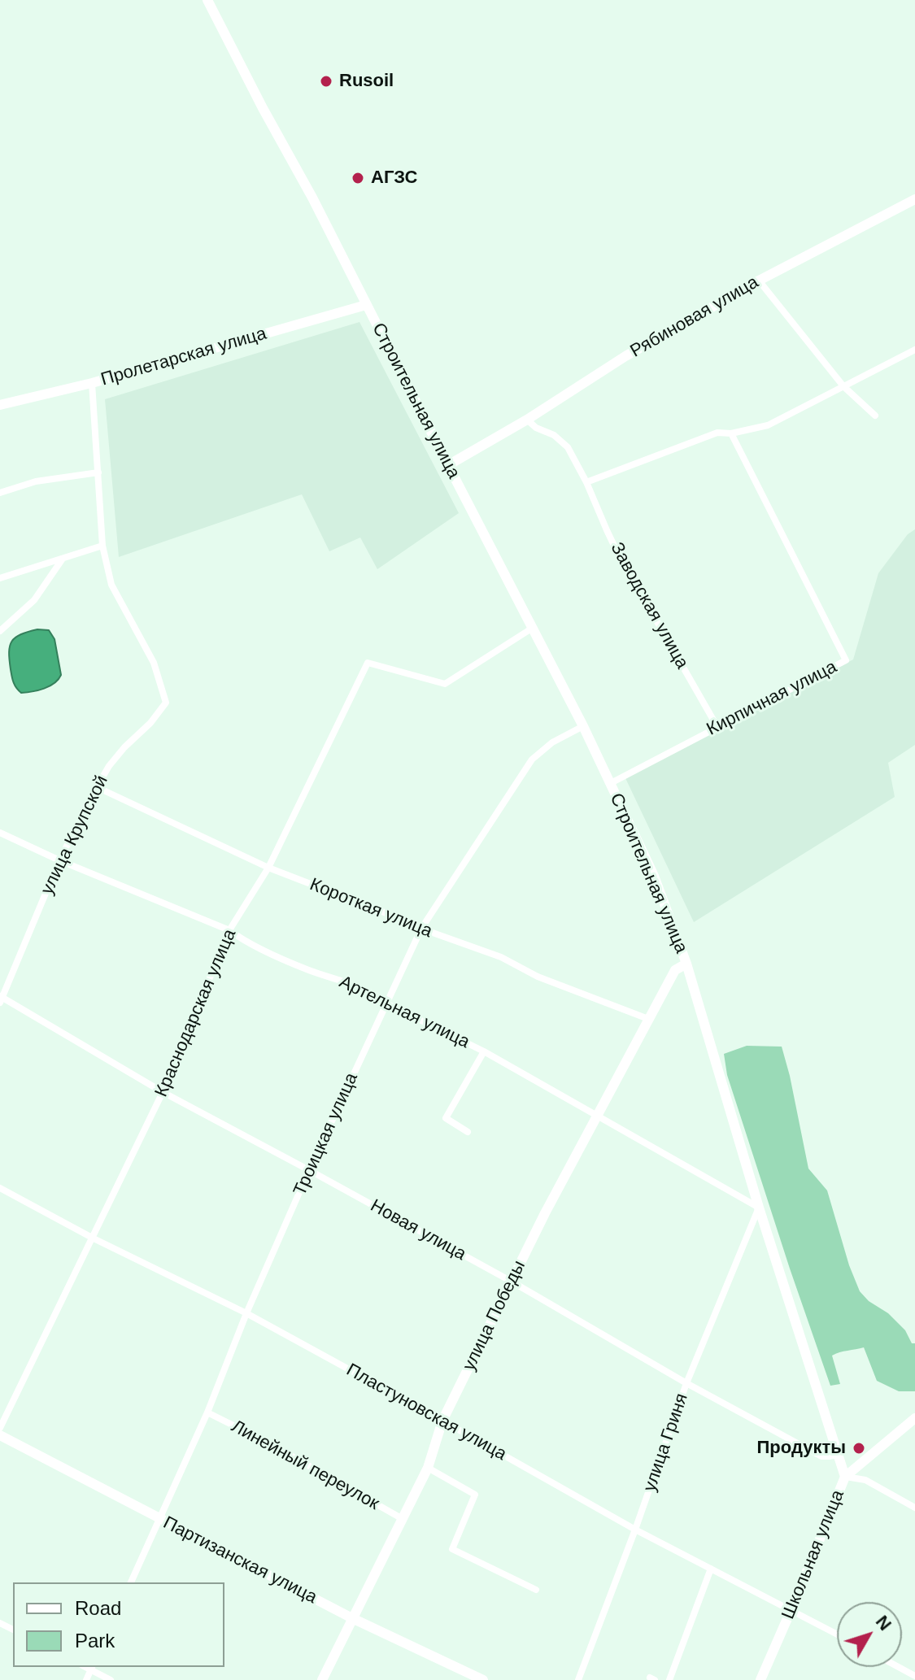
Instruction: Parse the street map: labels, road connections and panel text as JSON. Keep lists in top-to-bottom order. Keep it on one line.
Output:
{"streets":{"street":["Рябиновая улица","Пролетарская улица","Строительная улица","Заводская улица","Кирпичная улица","улица Крупской","Короткая улица","Артельная улица","Краснодарская улица","Троицкая улица","Новая улица","улица Победы","Пластуновская улица","улица Гриня","Линейный переулок","Школьная улица","Партизанская улица"]},"crossings":[["Рябиновая улица","Строительная улица"],["Рябиновая улица","Заводская улица"],["Пролетарская улица","Строительная улица"],["Пролетарская улица","улица Крупской"],["Строительная улица","Кирпичная улица"],["Строительная улица","Артельная улица"],["Строительная улица","Краснодарская улица"],["Строительная улица","Троицкая улица"],["Строительная улица","Новая улица"],["Строительная улица","улица Победы"],["Строительная улица","улица Гриня"],["Строительная улица","Школьная улица"],["Заводская улица","Кирпичная улица"],["улица Крупской","Короткая улица"],["улица Крупской","Артельная улица"],["улица Крупской","Новая улица"],["Короткая улица","Краснодарская улица"],["Короткая улица","Троицкая улица"],["Короткая улица","улица Победы"],["Артельная улица","Краснодарская улица"],["Артельная улица","Троицкая улица"],["Артельная улица","улица Победы"],["Артельная улица","улица Гриня"],["Краснодарская улица","Новая улица"],["Краснодарская улица","Пластуновская улица"],["Троицкая улица","Новая улица"],["Троицкая улица","Пластуновская улица"],["Троицкая улица","Линейный переулок"],["Троицкая улица","Партизанская улица"],["Новая улица","улица Победы"],["Новая улица","улица Гриня"],["улица Победы","Пластуновская улица"],["улица Победы","Линейный переулок"],["улица Победы","Партизанская улица"],["Пластуновская улица","улица Гриня"],["Пластуновская улица","Школьная улица"]],"places":["Rusoil","АГЗС","Продукты"],"legend":["Road","Park"],"north":"top right"}
